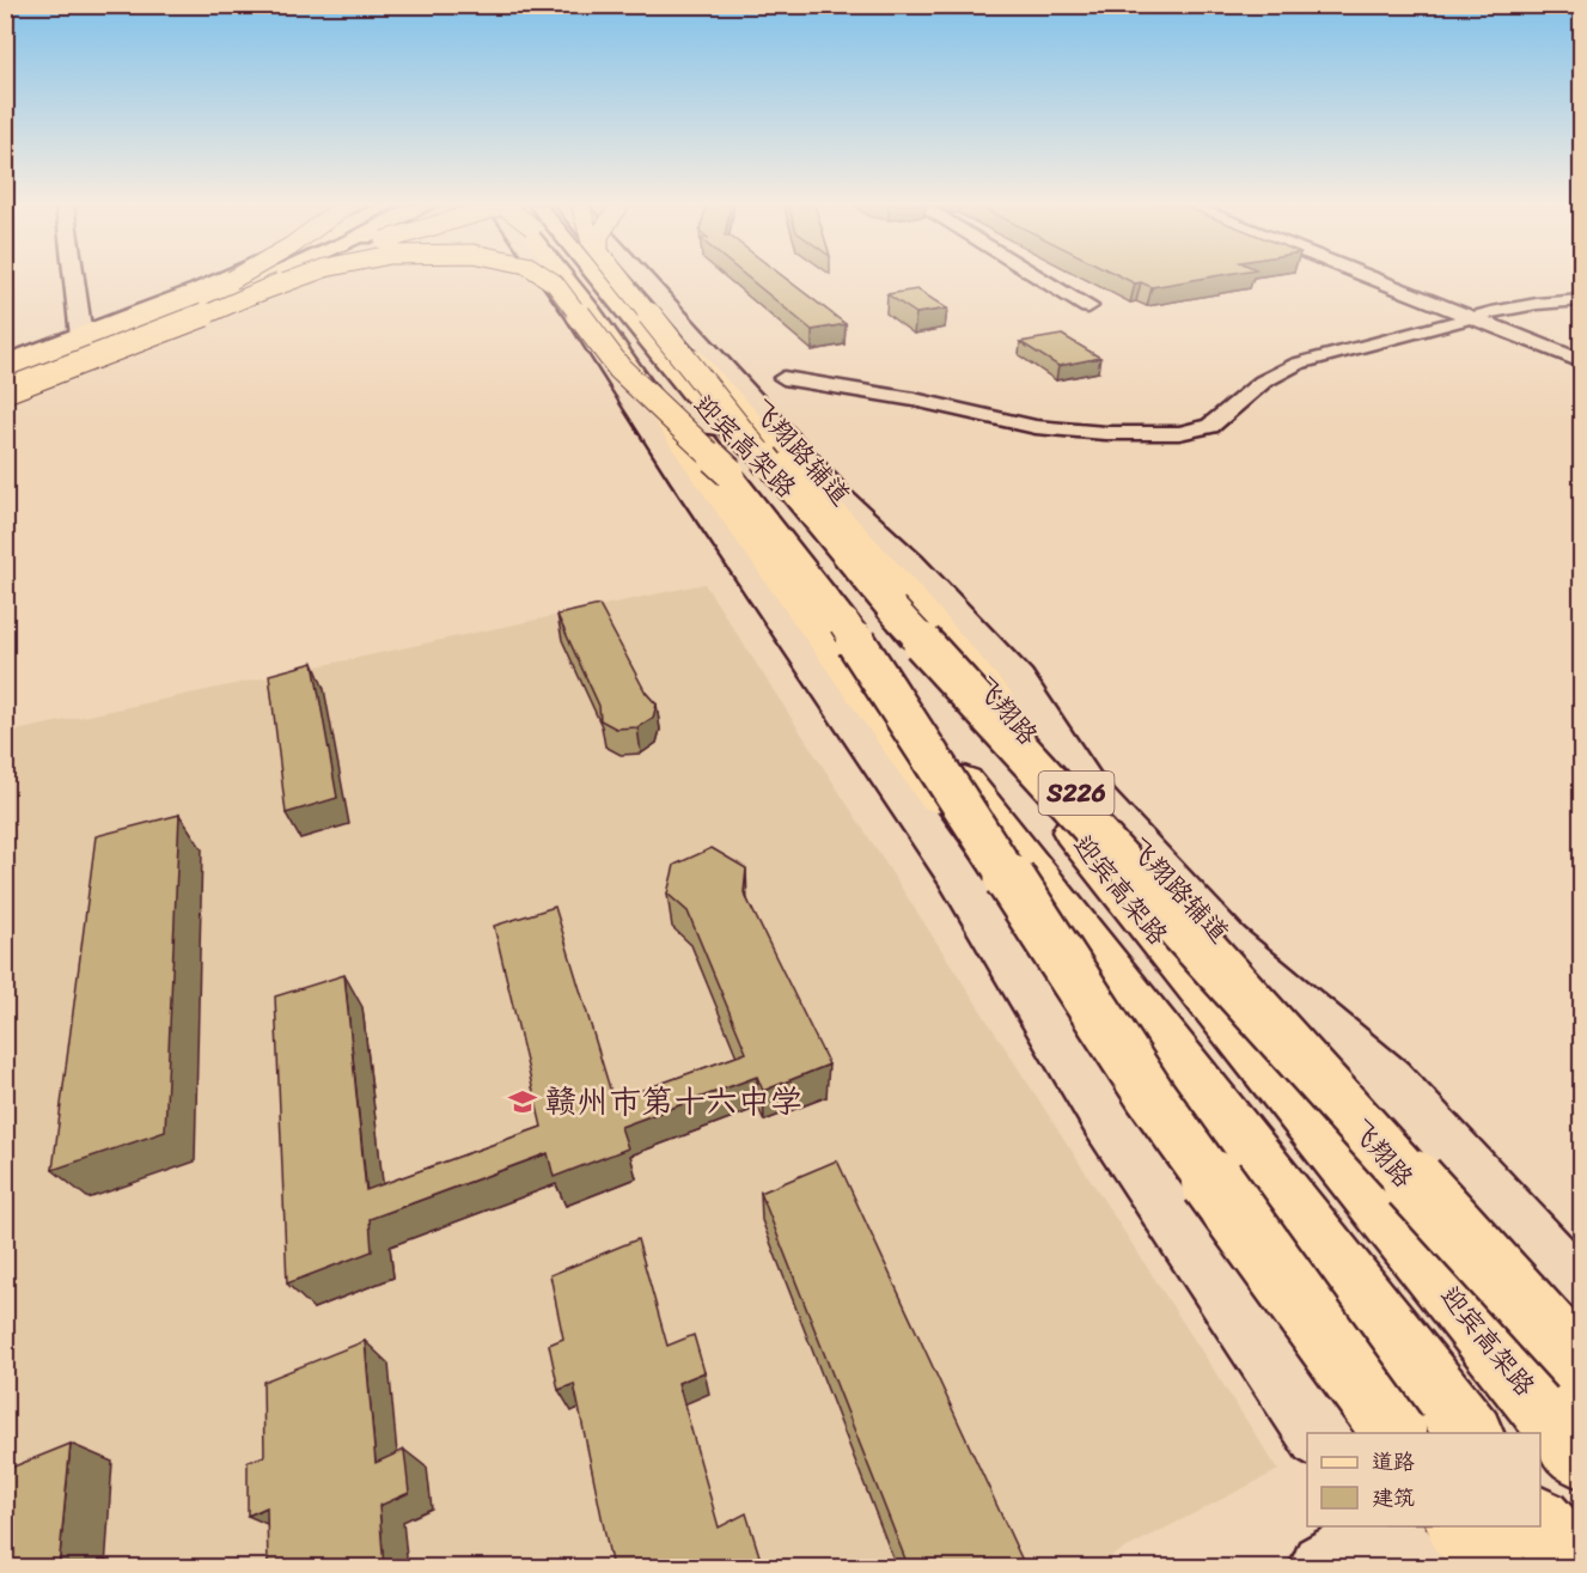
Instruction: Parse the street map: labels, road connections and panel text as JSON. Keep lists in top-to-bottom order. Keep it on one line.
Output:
{"streets":{"main road":["迎宾高架路","飞翔路","S226"],"street":["飞翔路辅道"]},"places":{"school or university":["赣州市第十六中学"]},"legend":["道路","建筑"]}
